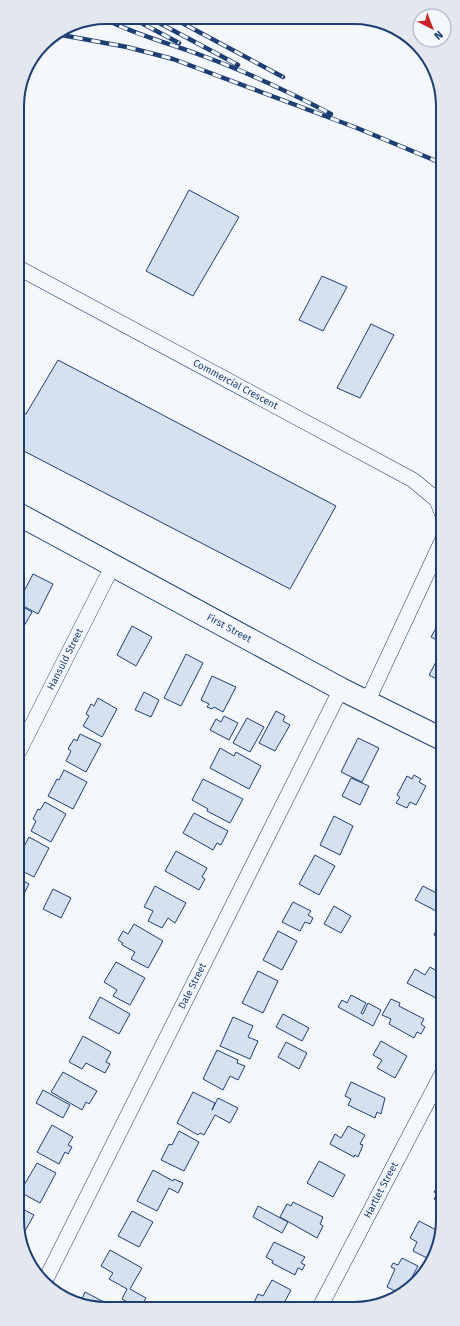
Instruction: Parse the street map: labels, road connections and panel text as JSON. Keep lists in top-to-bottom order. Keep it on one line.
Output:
{"streets":{"street":["Commercial Crescent","First Street","Hansuld Street","Dale Street","Hartlet Street"]},"crossings":[["First Street","Hansuld Street"],["First Street","Dale Street"]],"north":"bottom right"}
